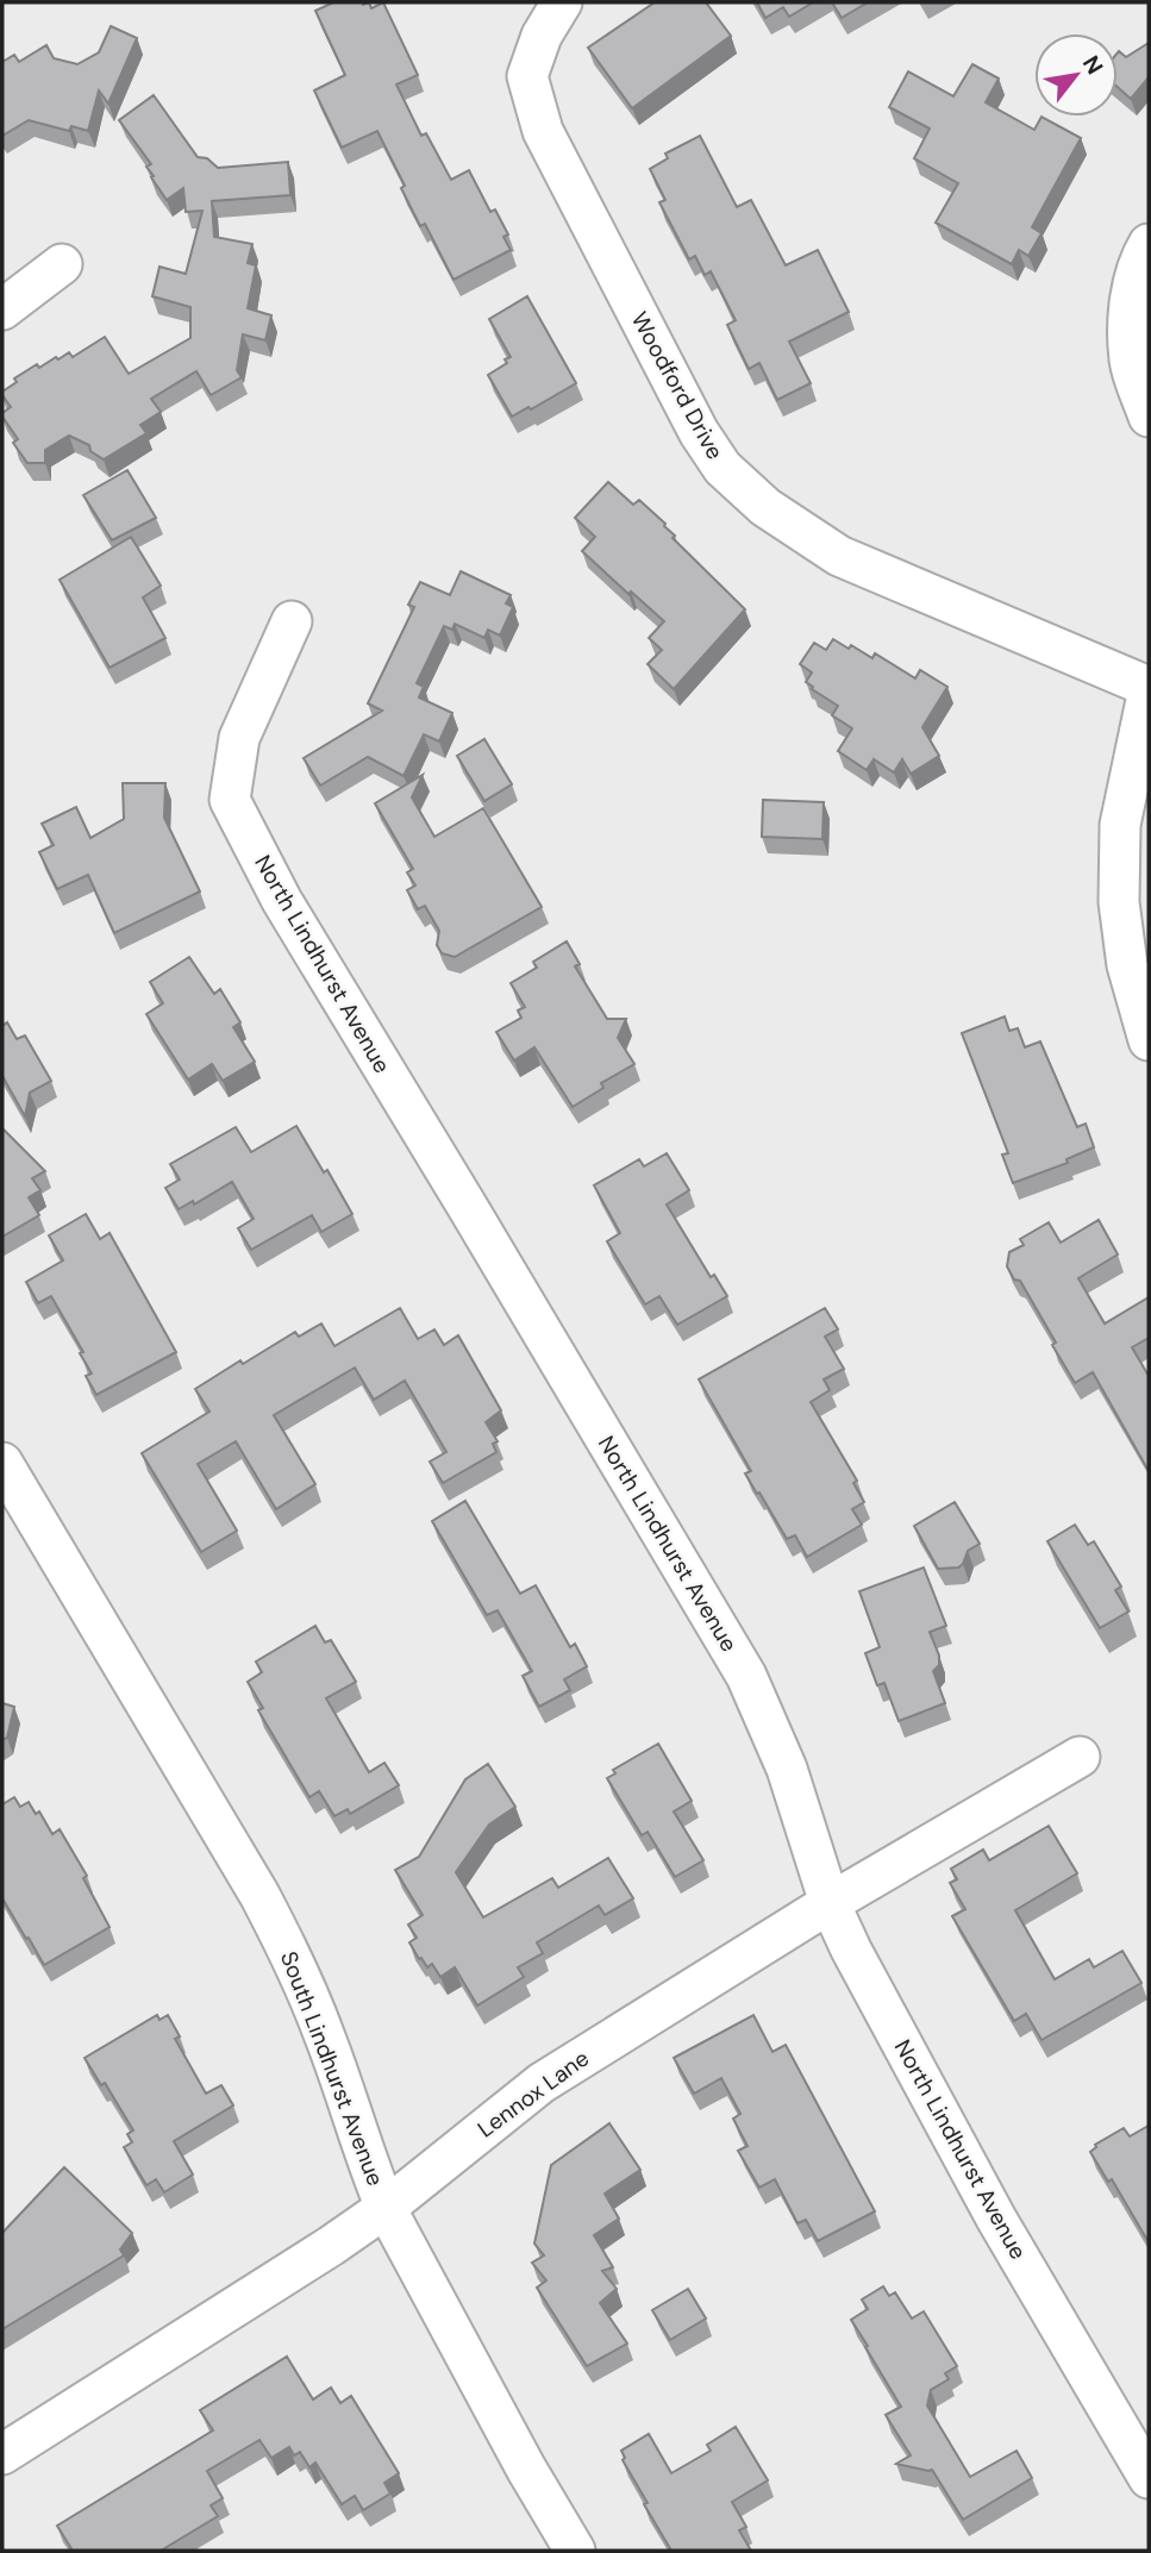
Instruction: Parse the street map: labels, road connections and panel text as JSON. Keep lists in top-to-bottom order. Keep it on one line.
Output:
{"streets":{"street":["Woodford Drive","North Lindhurst Avenue","South Lindhurst Avenue","Lennox Lane"]},"crossings":[["North Lindhurst Avenue","Lennox Lane"],["South Lindhurst Avenue","Lennox Lane"]],"north":"top right"}
